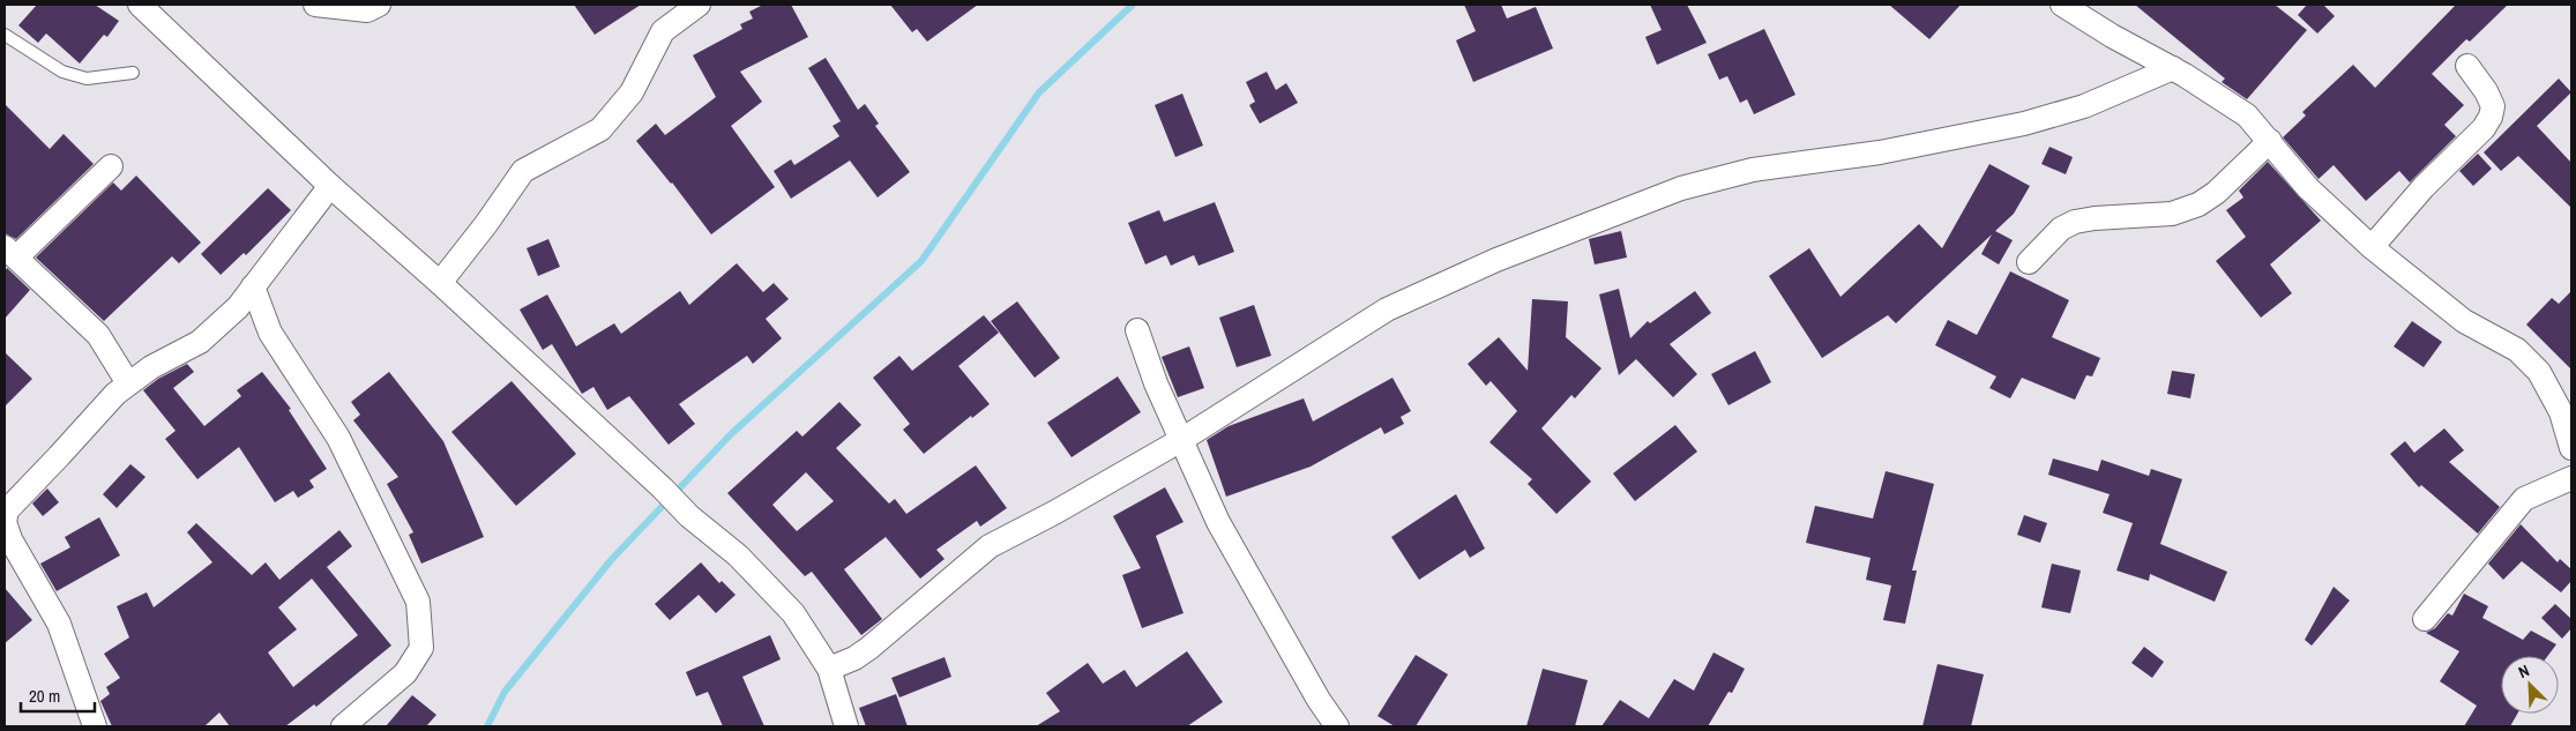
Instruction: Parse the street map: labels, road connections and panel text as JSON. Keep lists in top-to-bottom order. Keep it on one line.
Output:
{"scale_bar":"20 m","north":"top left"}
